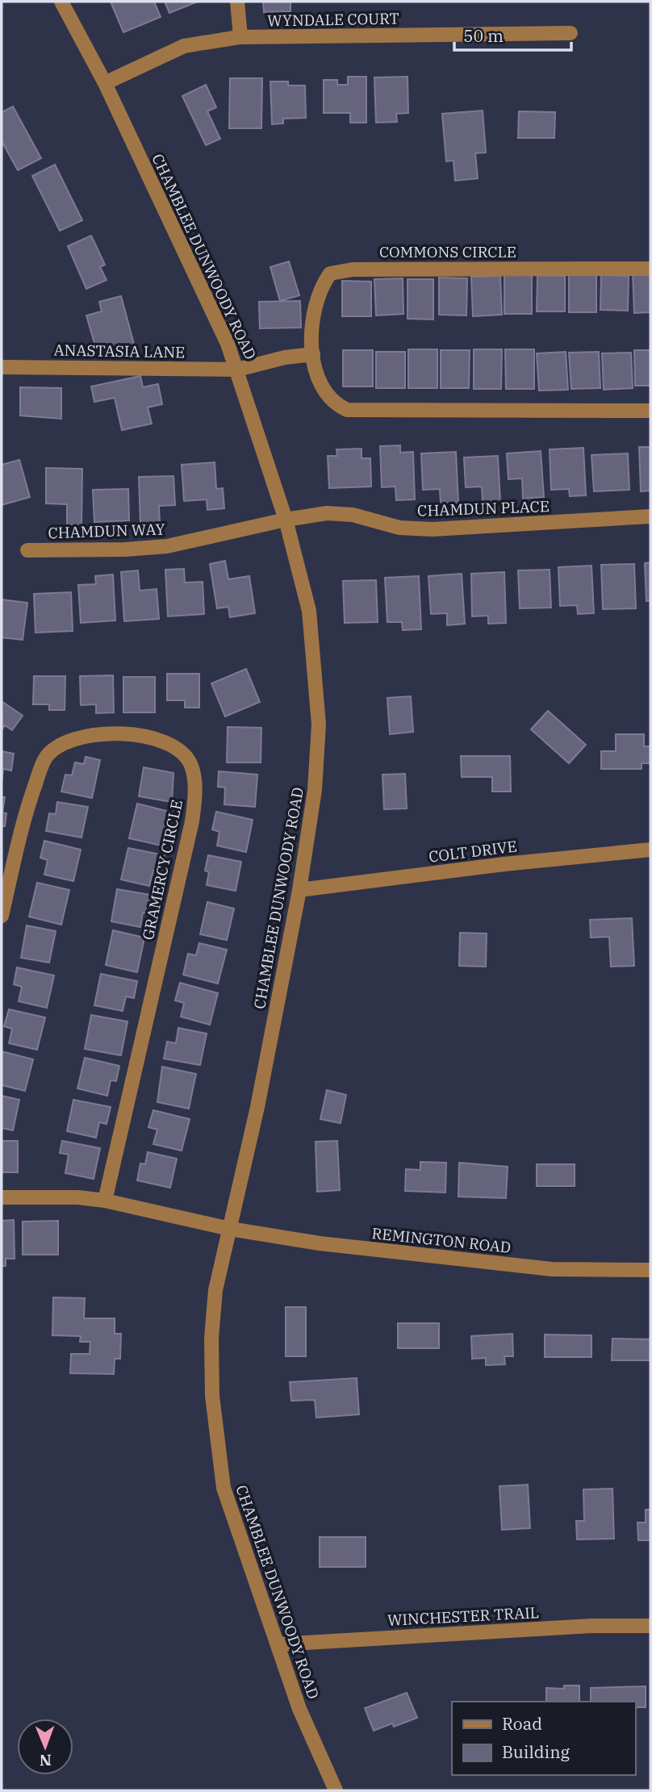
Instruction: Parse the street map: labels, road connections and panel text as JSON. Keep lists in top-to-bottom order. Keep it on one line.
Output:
{"streets":{"street":["WYNDALE COURT","COMMONS CIRCLE","CHAMBLEE DUNWOODY ROAD","ANASTASIA LANE","CHAMDUN PLACE","CHAMDUN WAY","COLT DRIVE","GRAMERCY CIRCLE","REMINGTON ROAD","WINCHESTER TRAIL"]},"crossings":[["WYNDALE COURT","CHAMBLEE DUNWOODY ROAD"],["CHAMBLEE DUNWOODY ROAD","ANASTASIA LANE"],["CHAMBLEE DUNWOODY ROAD","CHAMDUN PLACE"],["CHAMBLEE DUNWOODY ROAD","CHAMDUN WAY"],["CHAMBLEE DUNWOODY ROAD","COLT DRIVE"],["CHAMBLEE DUNWOODY ROAD","REMINGTON ROAD"],["CHAMBLEE DUNWOODY ROAD","WINCHESTER TRAIL"],["CHAMDUN PLACE","CHAMDUN WAY"]],"legend":["Road","Building"],"scale_bar":"50 m","north":"bottom"}
